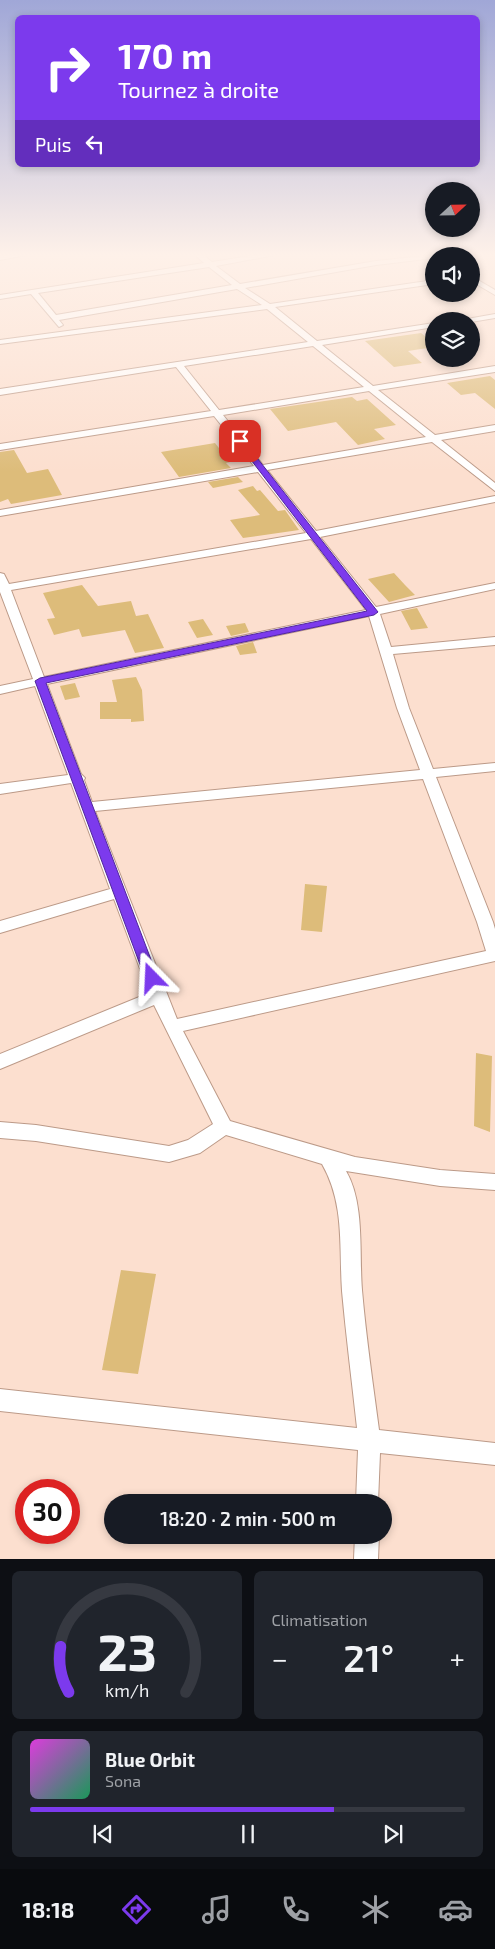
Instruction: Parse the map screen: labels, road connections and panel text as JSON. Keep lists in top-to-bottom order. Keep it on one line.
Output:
{"north":"right","page":{"turn":["170 m","Tournez à droite"],"then":"Puis","limit":"30","trip":"18:20 · 2 min · 500 m","tile":"Climatisation","heat":["−","21°","+"],"song":["Blue Orbit","Sona"],"tabs":"18:18","gauge":["23","km/h"]}}
